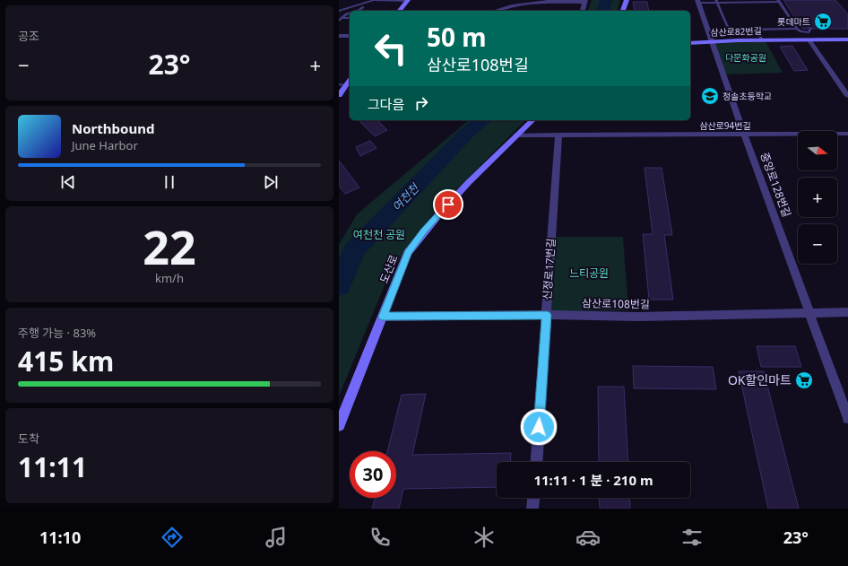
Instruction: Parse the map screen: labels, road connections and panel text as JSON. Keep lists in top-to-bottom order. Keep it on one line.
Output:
{"streets":{"main road":["삼산로82번길","도산로"],"street":["삼산로94번길","중앙로128번길","신정로17번길","삼산로108번길"]},"crossings":[["삼산로82번길","중앙로128번길"],["삼산로94번길","중앙로128번길"],["삼산로94번길","도산로"],["삼산로94번길","신정로17번길"],["중앙로128번길","삼산로108번길"],["도산로","삼산로108번길"],["신정로17번길","삼산로108번길"]],"water":["여천천"],"parks":["다문화공원","여천천 공원","느티공원"],"places":{"supermarket":["롯데마트","OK할인마트"],"school or university":["청솔초등학교"]},"north":"right","page":{"tile":["공조",["22","km/h"],["주행 가능 · 83%","415 km"],["도착","11:11"]],"turn":["50 m","삼산로108번길"],"heat":["−","23°","+"],"then":"그다음","song":["Northbound","June Harbor"],"map_buttons":["+","−"],"limit":"30","trip":"11:11 · 1 분 · 210 m","tabs":["11:10","23°"]}}
